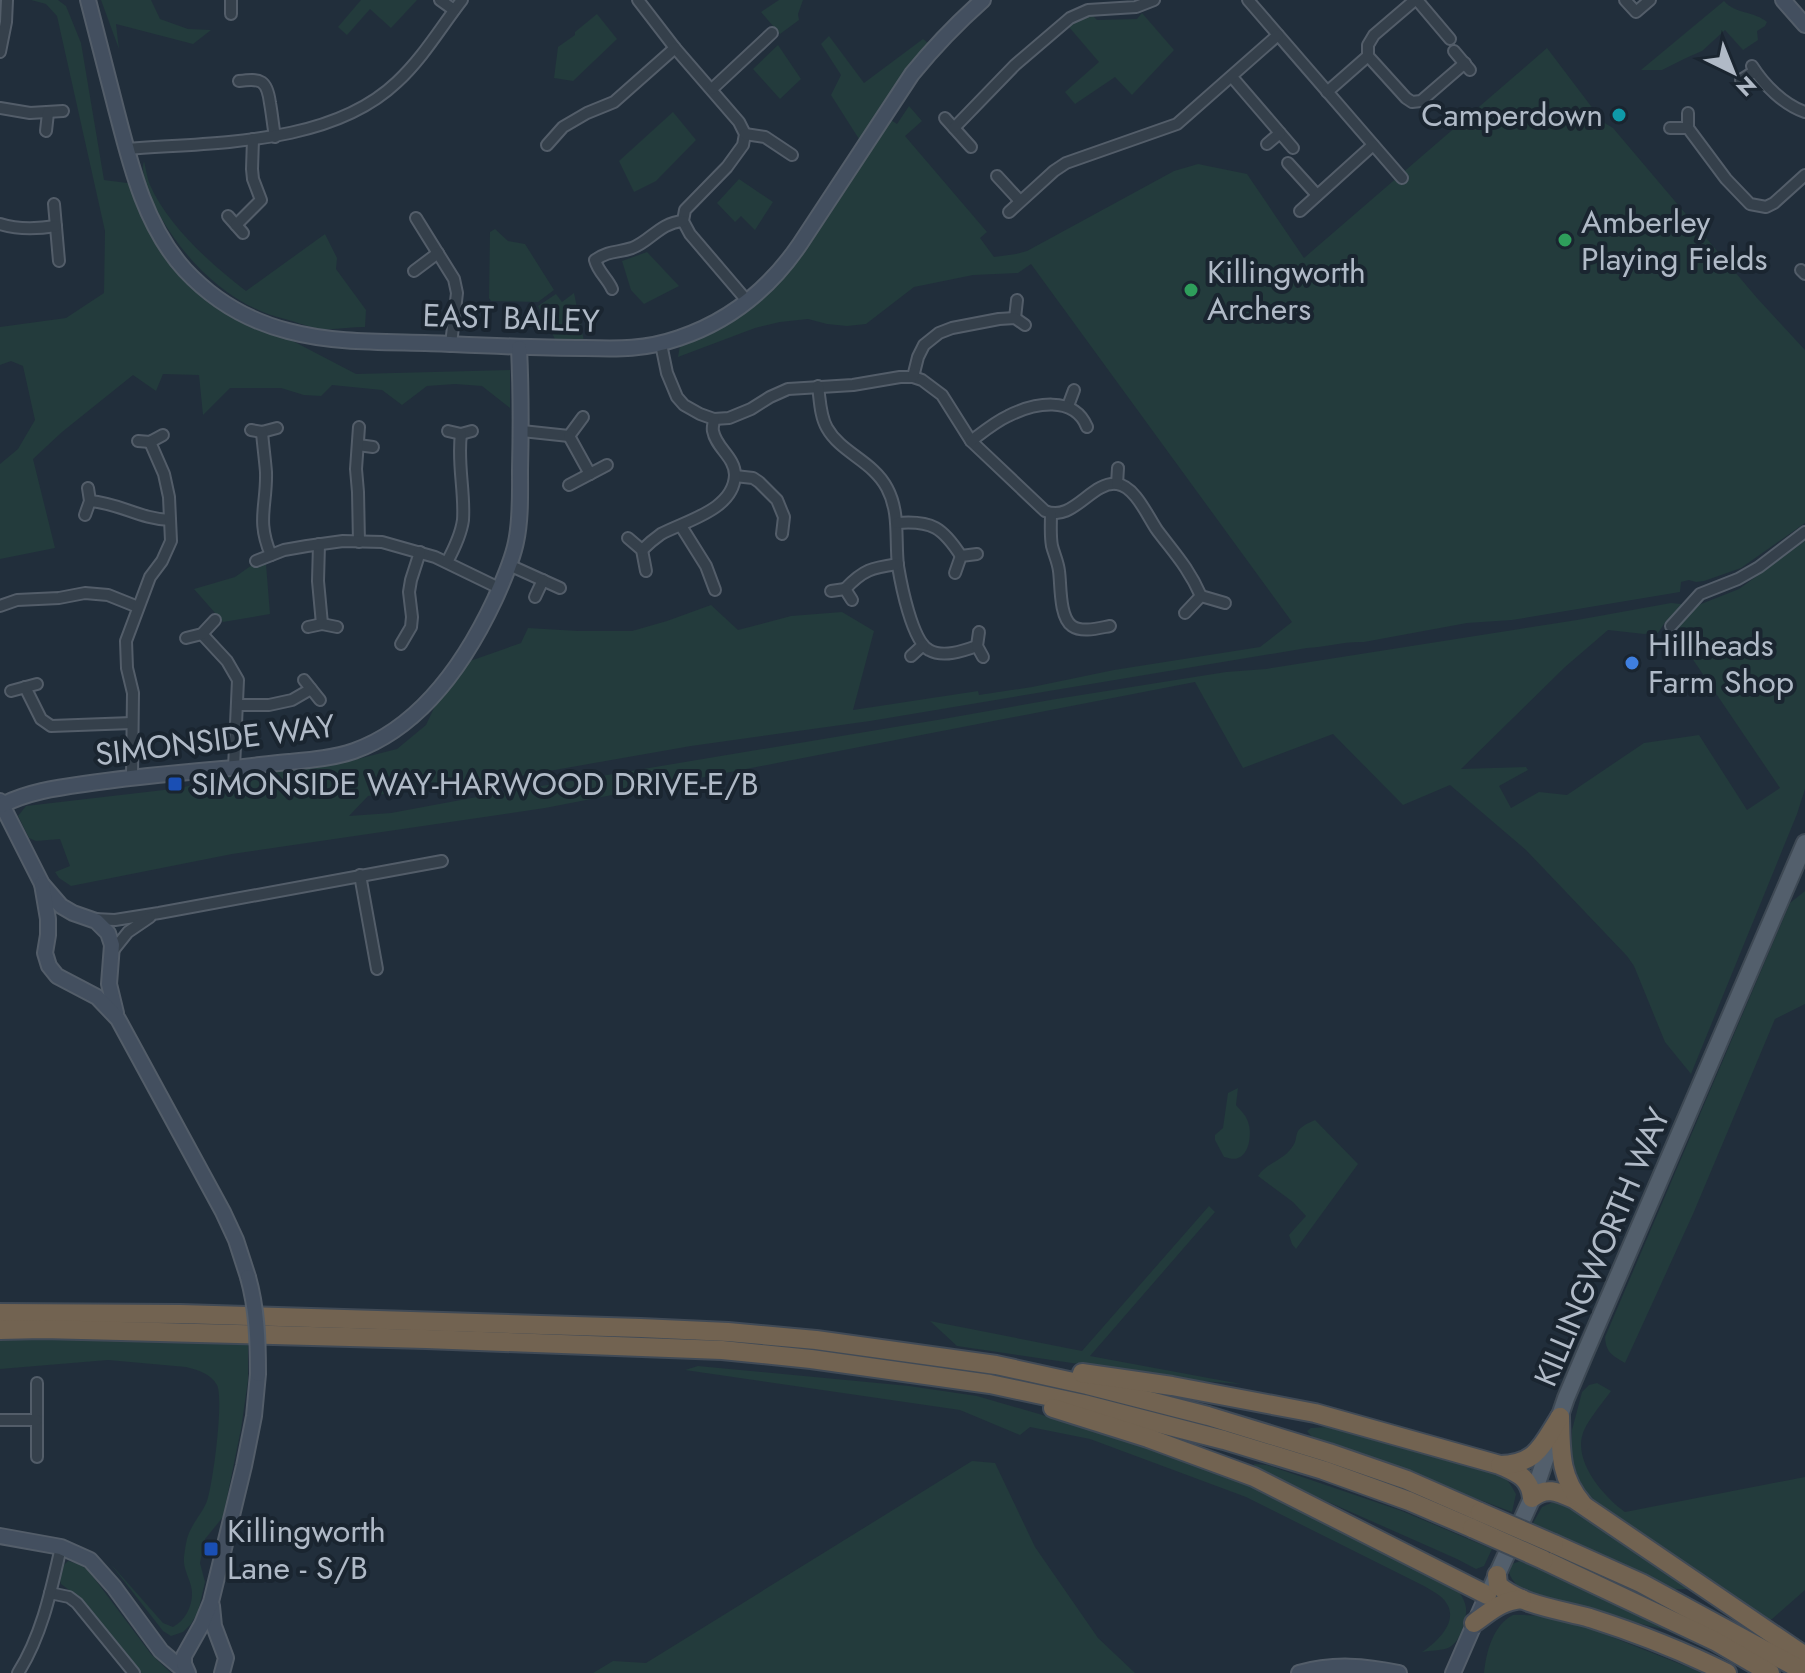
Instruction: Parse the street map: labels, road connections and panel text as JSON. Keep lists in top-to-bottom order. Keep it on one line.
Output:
{"streets":{"main road":["KILLINGWORTH WAY"],"street":["EAST BAILEY","SIMONSIDE WAY"]},"crossings":[["EAST BAILEY","SIMONSIDE WAY"]],"places":{"other":["Camperdown","Amberley Playing Fields","Killingworth Archers","Hillheads Farm Shop"],"transit":["SIMONSIDE WAY-HARWOOD DRIVE-E/B","Killingworth Lane - S/B"]},"north":"bottom right"}
